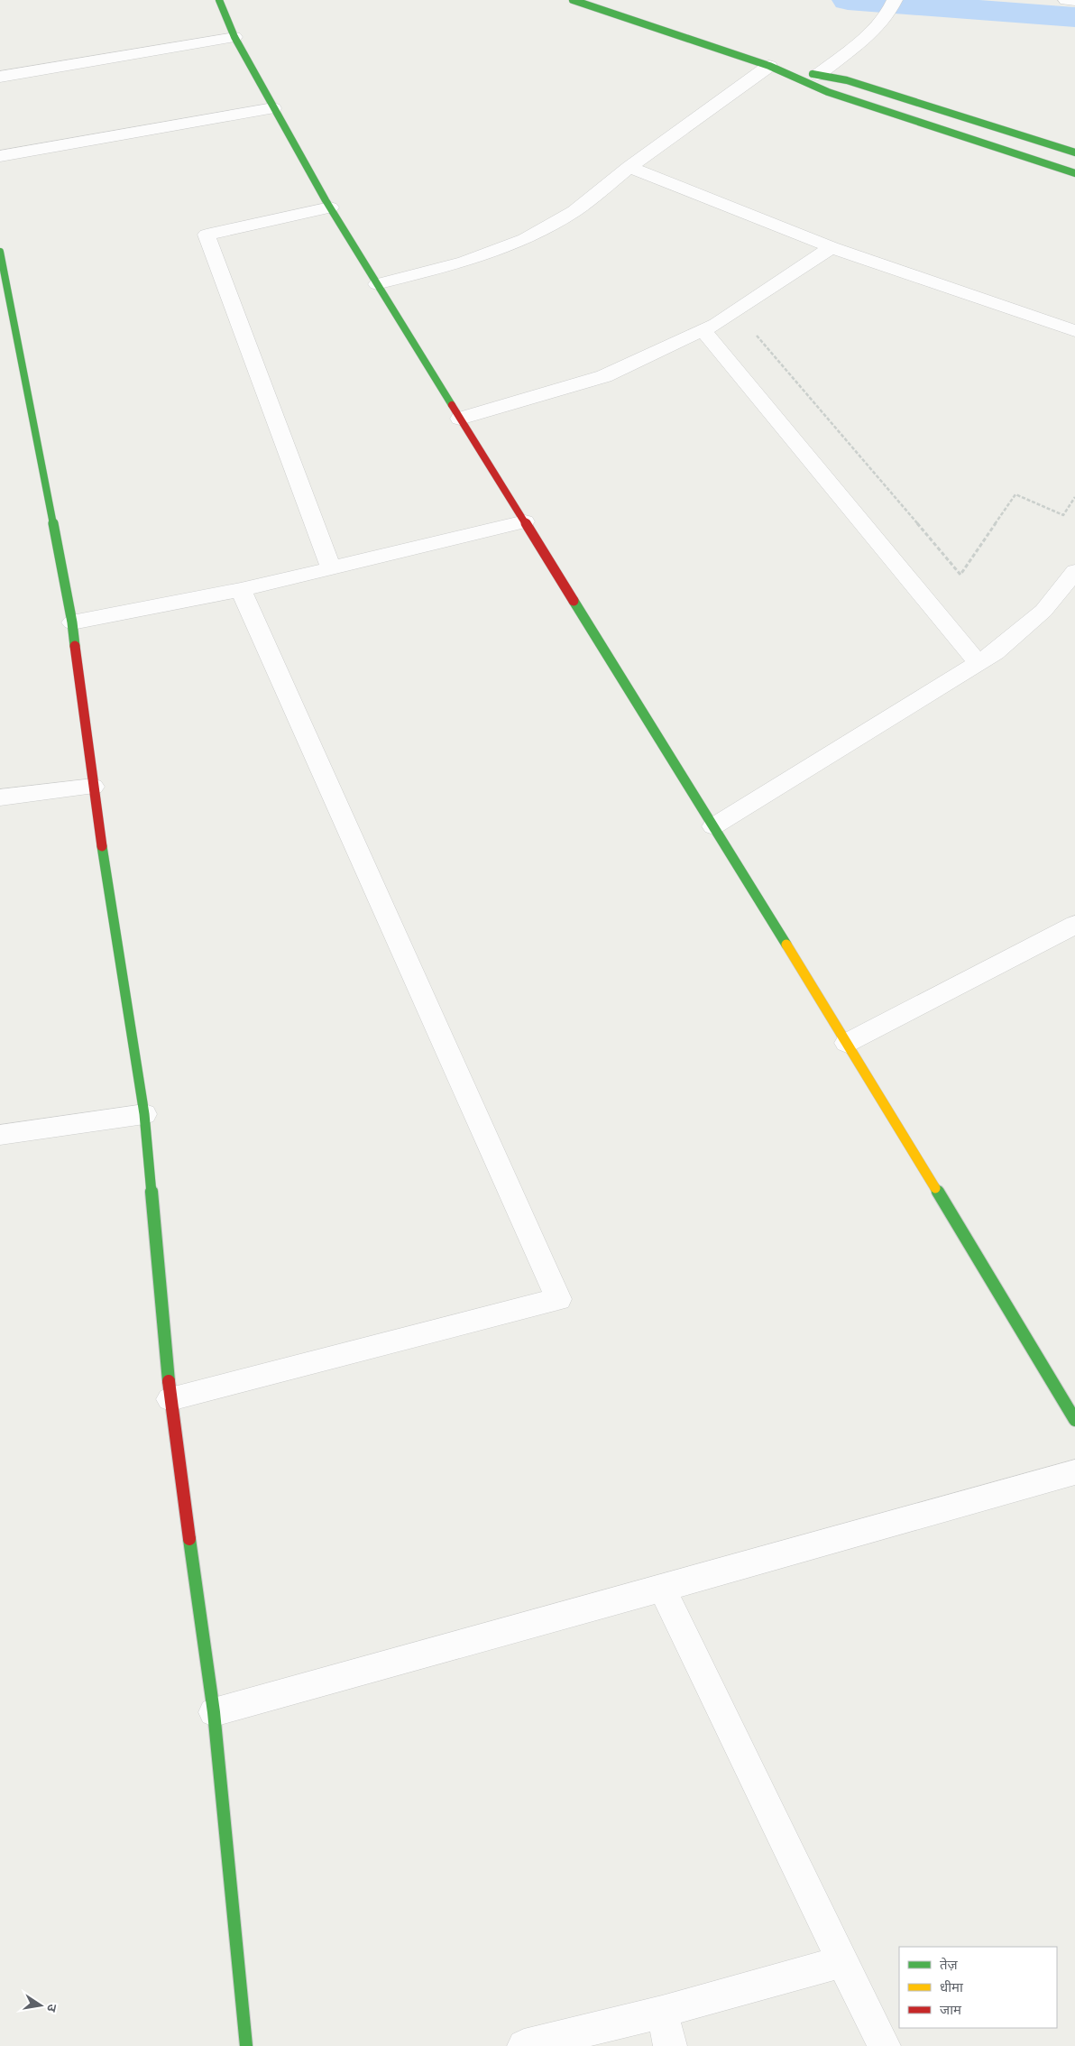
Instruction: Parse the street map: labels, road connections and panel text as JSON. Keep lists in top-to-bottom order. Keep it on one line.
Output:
{"legend":["तेज़","धीमा","जाम"],"north":"right"}
